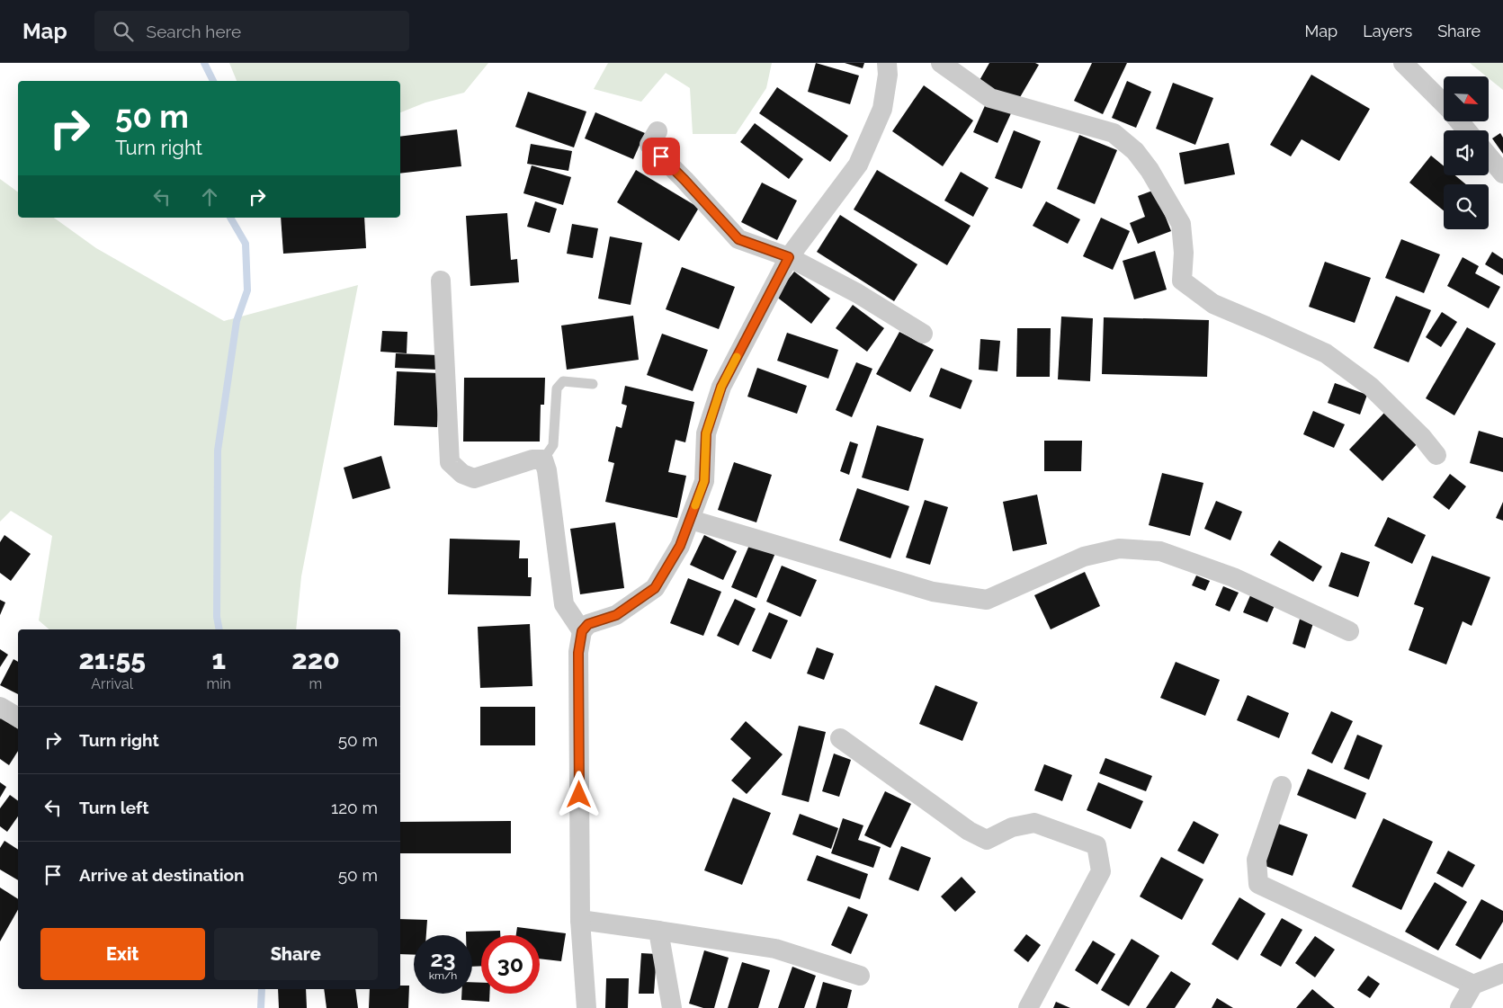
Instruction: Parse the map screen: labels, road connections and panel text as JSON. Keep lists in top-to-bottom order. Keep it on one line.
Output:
{"north":"bottom right","page":{"header":"Map","search":"Search here","nav":["Map","Layers","Share"],"turn":["50 m","Turn right"],"eta":["21:55","Arrival","1","min","220","m"],"list":[{"name":"Turn right","value":"50 m"},{"name":"Turn left","value":"120 m"},{"name":"Arrive at destination","value":"50 m"}],"buttons":["Exit","Share"],"speed":"23 km/h","limit":"30"}}
